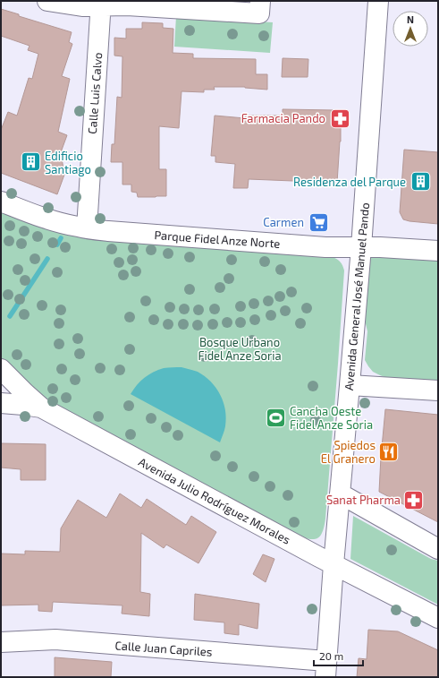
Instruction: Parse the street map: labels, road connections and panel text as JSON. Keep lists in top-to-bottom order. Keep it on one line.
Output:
{"streets":{"street":["Calle Luis Calvo","Parque Fidel Anze Norte","Avenida General José Manuel Pando","Avenida Julio Rodríguez Morales","Calle Juan Capriles"]},"crossings":[["Calle Luis Calvo","Parque Fidel Anze Norte"],["Parque Fidel Anze Norte","Avenida General José Manuel Pando"],["Avenida General José Manuel Pando","Avenida Julio Rodríguez Morales"],["Avenida General José Manuel Pando","Calle Juan Capriles"]],"parks":["Bosque Urbano Fidel Anze Soria"],"places":{"pharmacy":["Farmacia Pando","Sanat Pharma"],"building":["Edificio Santiago","Residenza del Parque"],"supermarket":["Carmen"],"sports":["Cancha Oeste Fidel Anze Soria"],"restaurant":["Spiedos El Granero"]},"scale_bar":"20 m","north":"top"}
